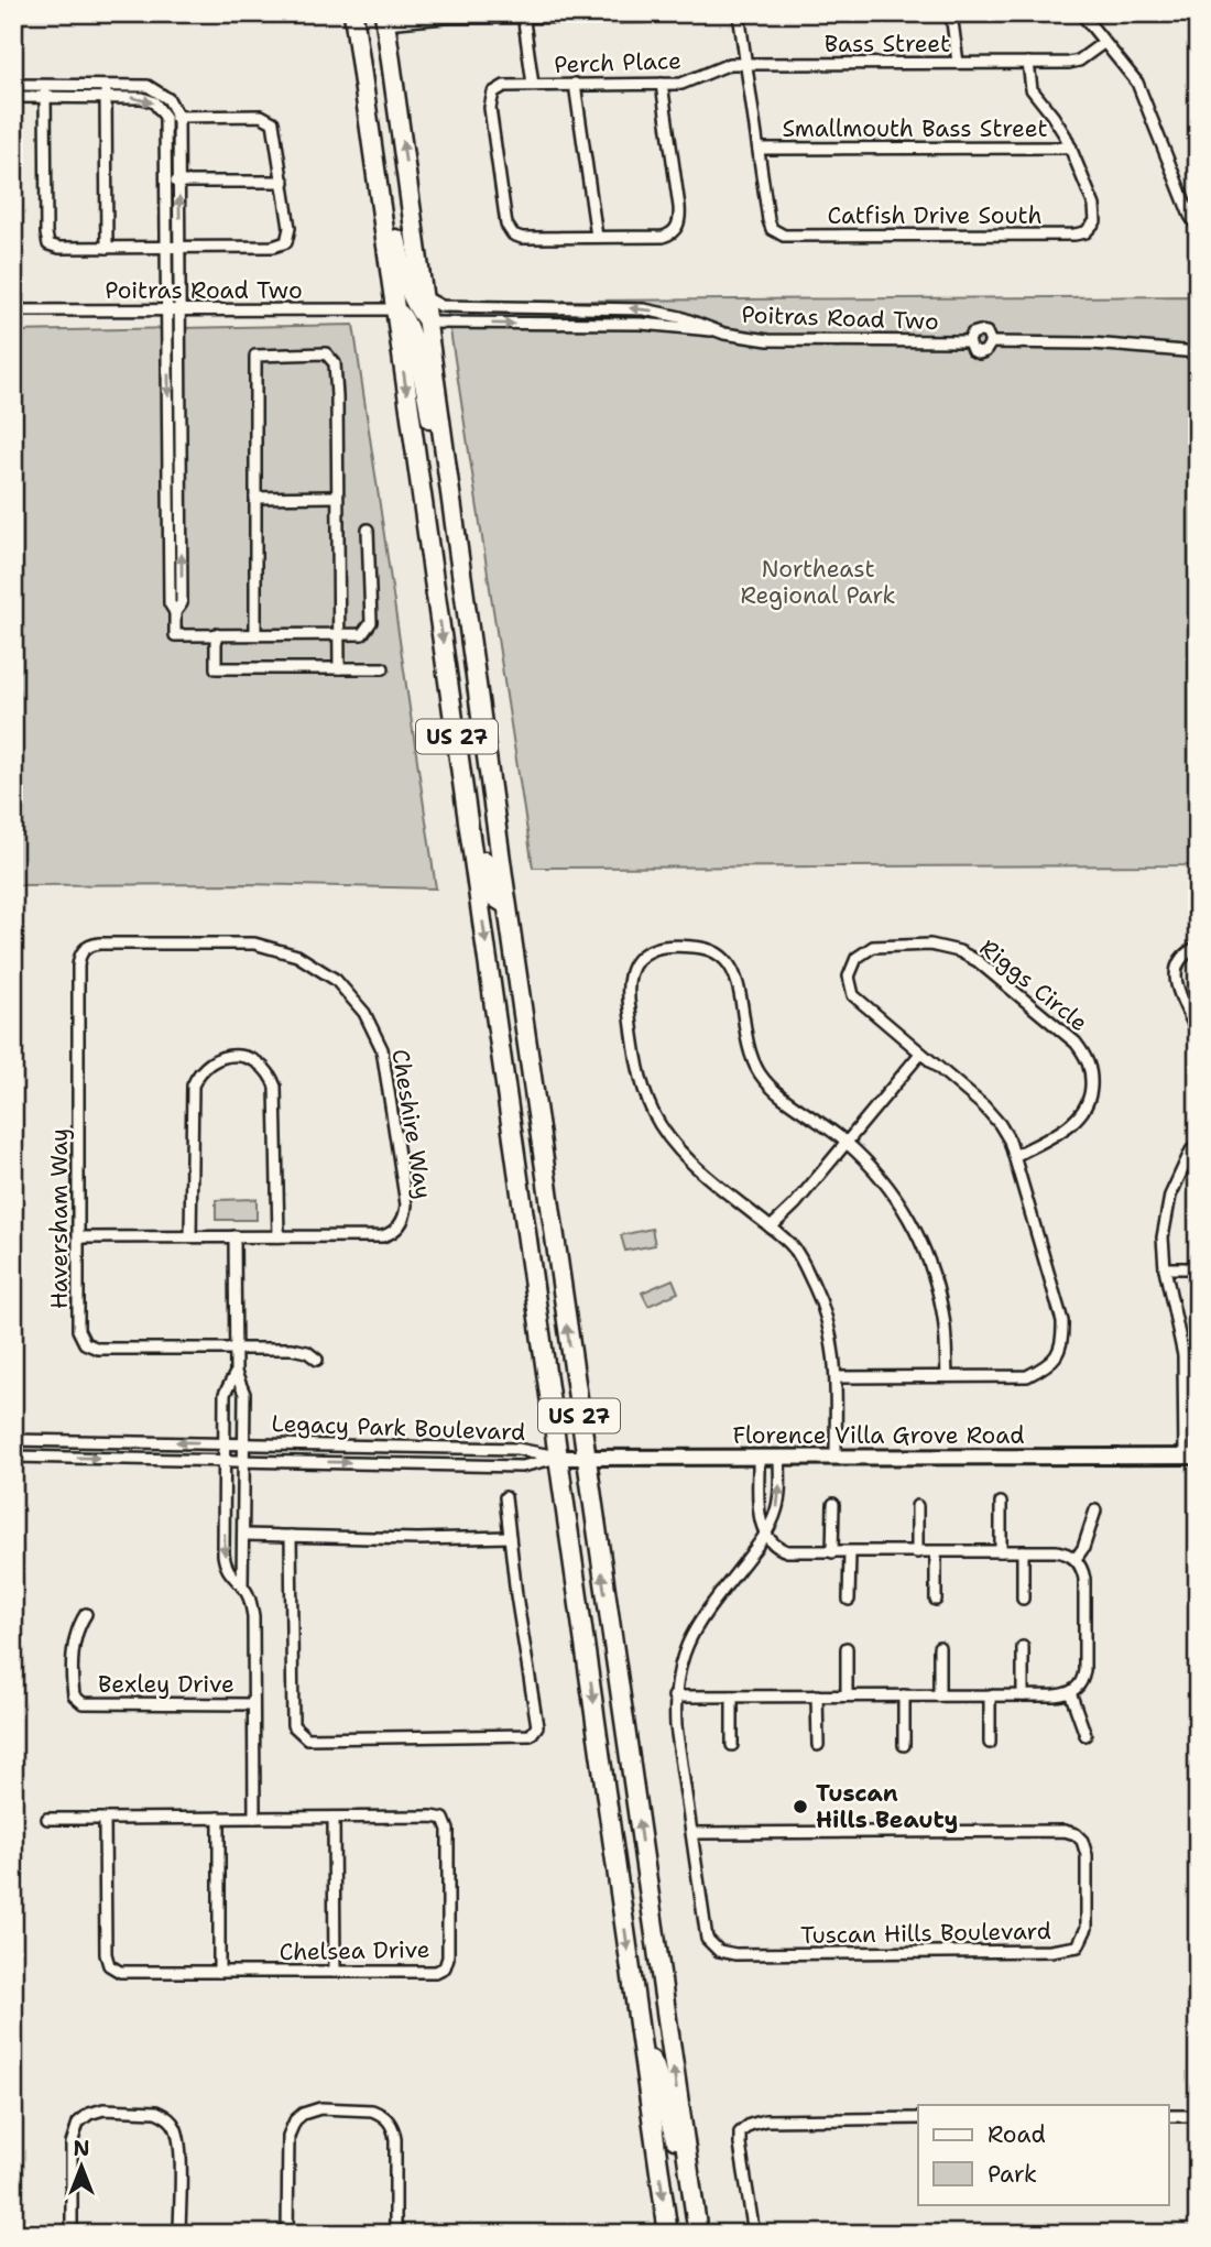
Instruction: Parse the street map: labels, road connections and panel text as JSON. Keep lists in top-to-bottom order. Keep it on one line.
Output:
{"streets":{"highway":["US 27"],"street":["Bass Street","Perch Place","Smallmouth Bass Street","Catfish Drive South","Poitras Road Two","Riggs Circle","Cheshire Way","Haversham Way","Legacy Park Boulevard","Florence Villa Grove Road","Bexley Drive","Tuscan Hills Boulevard","Chelsea Drive"]},"crossings":[["Bass Street","Perch Place"],["Smallmouth Bass Street","Catfish Drive South"],["Poitras Road Two","US 27"],["US 27","Legacy Park Boulevard"],["US 27","Florence Villa Grove Road"],["Cheshire Way","Haversham Way"],["Legacy Park Boulevard","Florence Villa Grove Road"],["Florence Villa Grove Road","Tuscan Hills Boulevard"]],"parks":["Northeast Regional Park"],"places":["Tuscan Hills Beauty"],"legend":["Road","Park"],"north":"top"}
